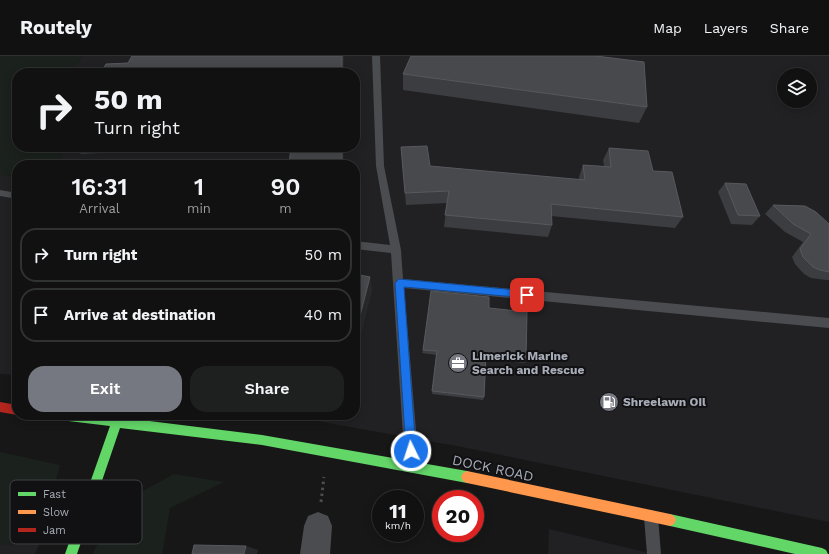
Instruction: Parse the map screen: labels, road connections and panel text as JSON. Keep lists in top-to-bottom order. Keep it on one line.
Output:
{"streets":{"main road":["DOCK ROAD"]},"places":{"office":["Limerick Marine Search and Rescue"],"fuel station":["Shreelawn Oil"]},"legend":["Fast","Slow","Jam"],"page":{"header":"Routely","nav":["Map","Layers","Share"],"turn":["50 m","Turn right"],"eta":["16:31","Arrival","1","min","90","m"],"list":[{"name":"Turn right","value":"50 m"},{"name":"Arrive at destination","value":"40 m"}],"buttons":["Exit","Share"],"speed":"11 km/h","limit":"20"}}
